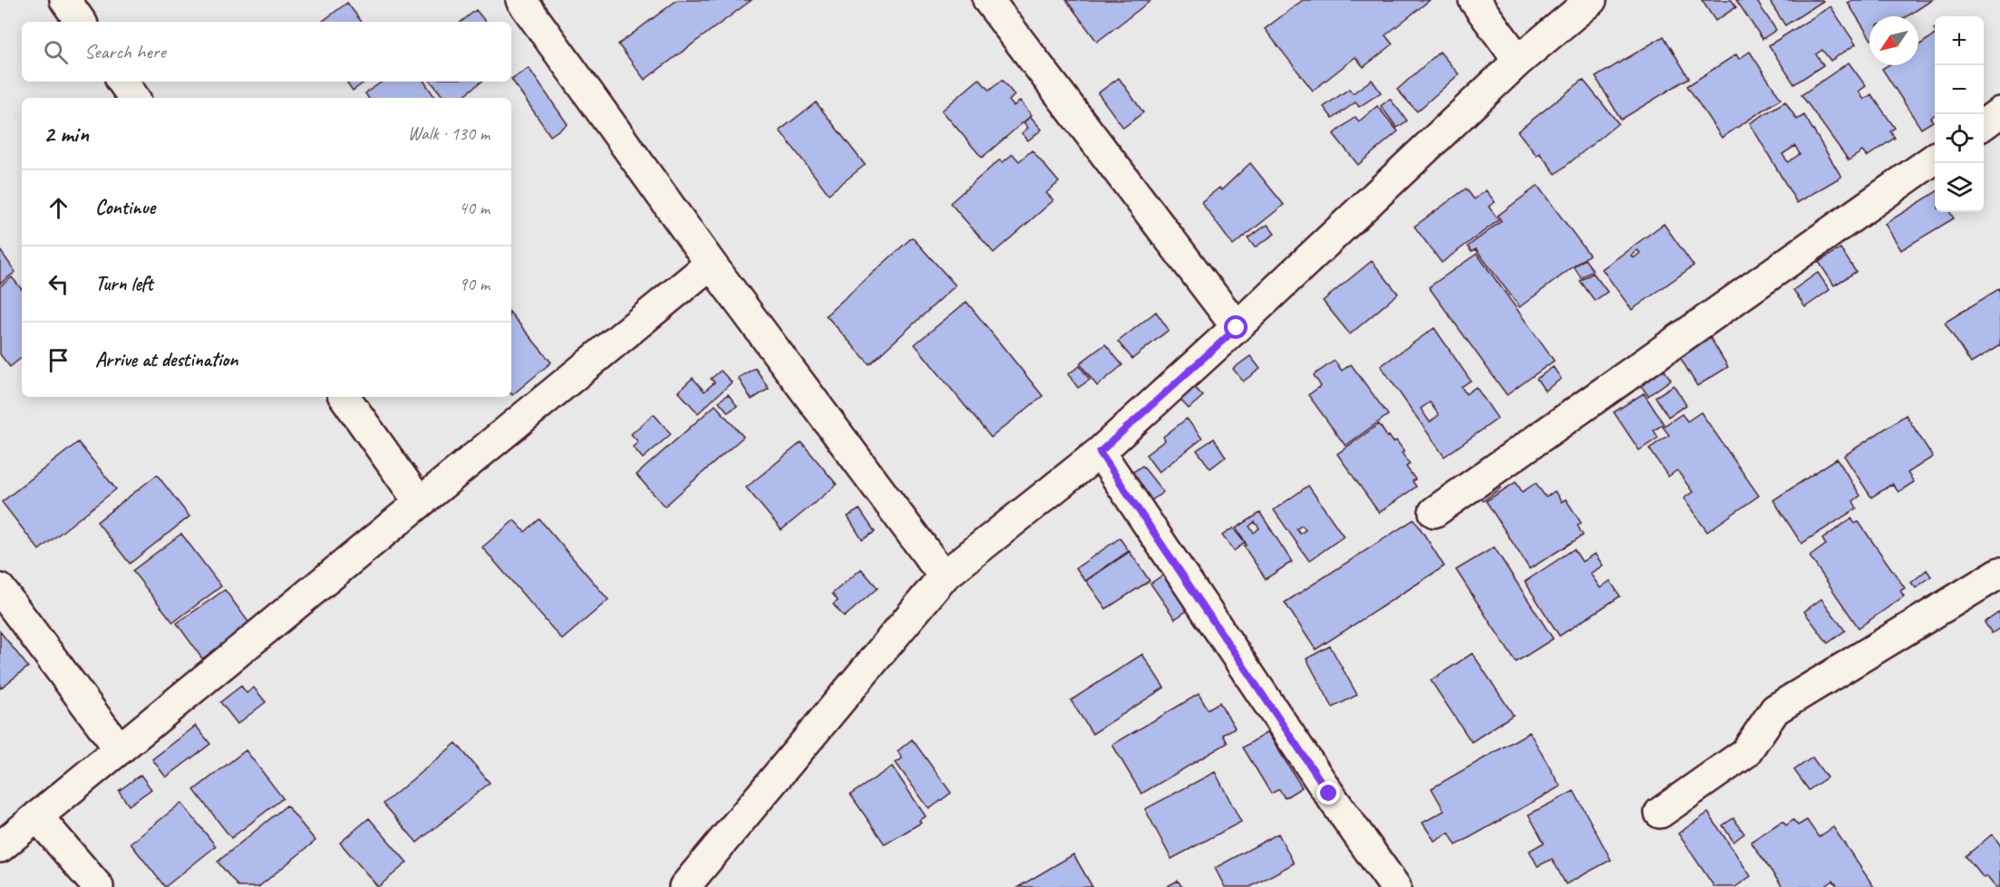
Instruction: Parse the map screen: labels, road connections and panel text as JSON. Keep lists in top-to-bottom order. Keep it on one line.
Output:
{"north":"bottom left","page":{"map_buttons":["+","−"],"search":"Search here","heading":["2 min","Walk · 130 m"],"list":[["Continue","40 m"],["Turn left","90 m"],"Arrive at destination"]}}
